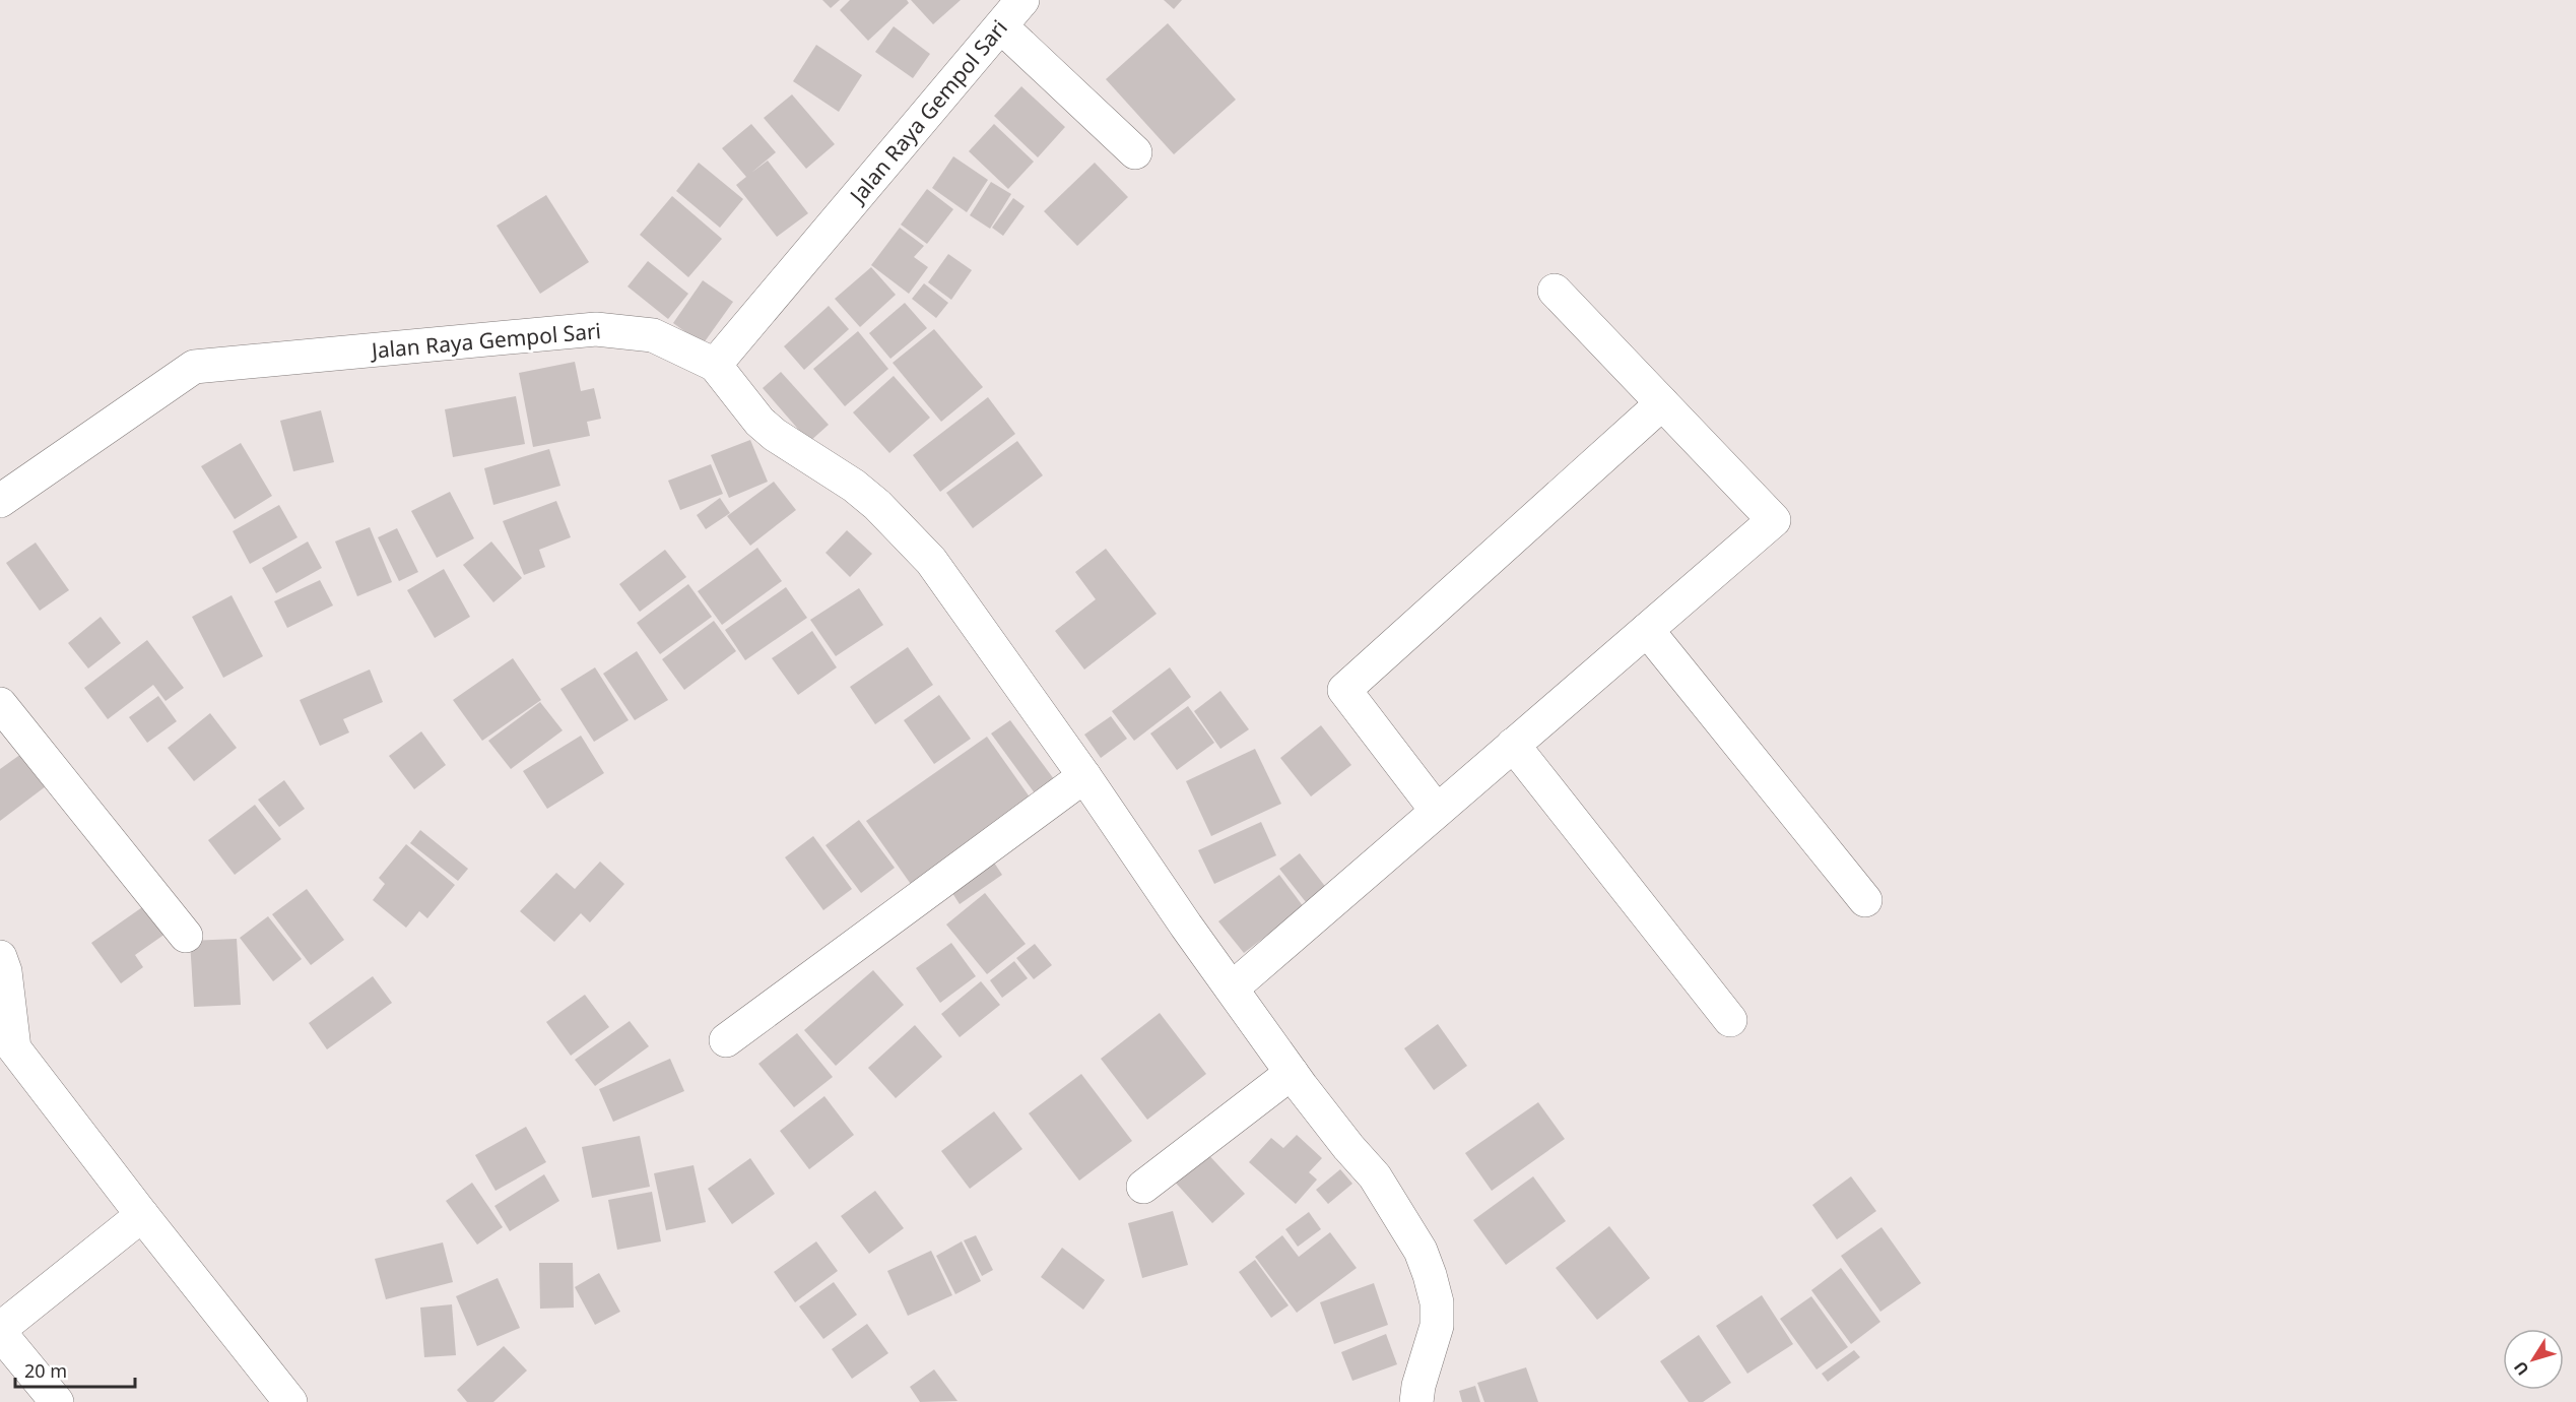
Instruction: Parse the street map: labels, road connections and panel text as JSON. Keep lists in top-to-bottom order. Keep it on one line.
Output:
{"streets":{"street":["Jalan Raya Gempol Sari"]},"scale_bar":"20 m","north":"bottom left"}
